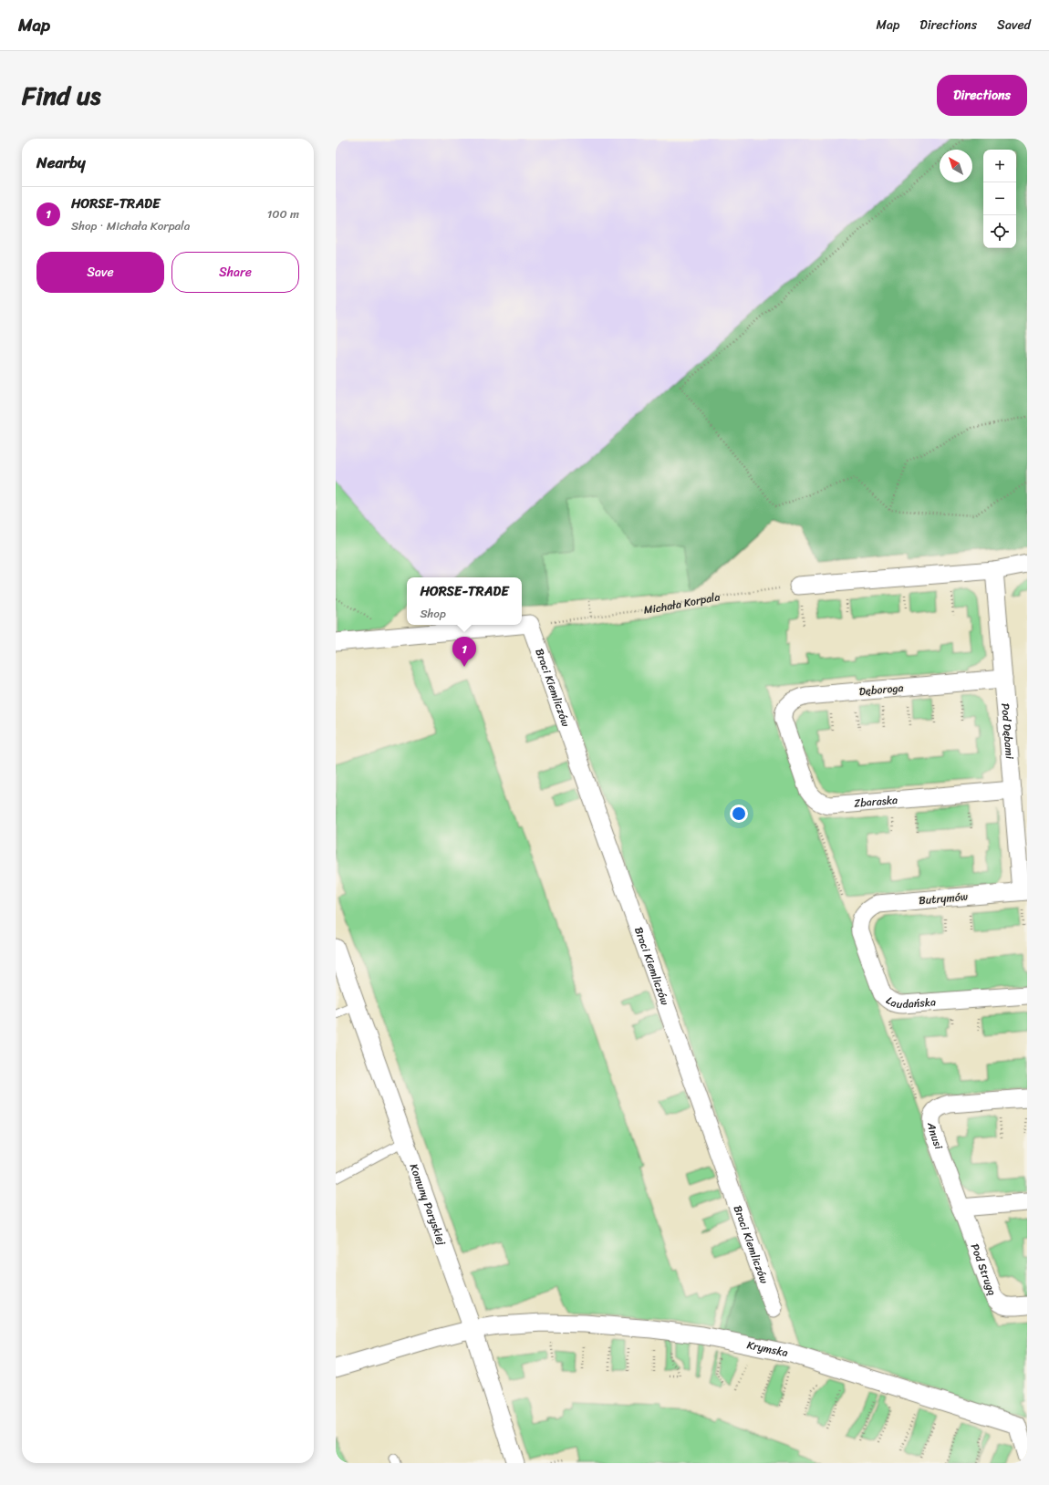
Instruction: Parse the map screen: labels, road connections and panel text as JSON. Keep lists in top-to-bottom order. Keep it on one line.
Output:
{"streets":{"street":["Braci Kiemliczów","Dęboroga","Pod Dębami","Zbaraska","Butrymów","Laudańska","Anusi","Komuny Paryskiej","Pod Strugą","Krymska"],"path":["Michała Korpala"]},"crossings":[["Michała Korpala","Braci Kiemliczów"],["Dęboroga","Pod Dębami"],["Dęboroga","Zbaraska"],["Pod Dębami","Zbaraska"],["Pod Dębami","Butrymów"],["Butrymów","Laudańska"],["Anusi","Pod Strugą"],["Komuny Paryskiej","Krymska"]],"north":"top left","page":{"header":"Map","nav":["Map","Directions","Saved"],"title":"Find us","buttons":["Directions",["Save","Share"]],"heading":"Nearby","map_buttons":["+","−"],"list":[{"mark":"1","name":"HORSE-TRADE","note":"Shop · Michała Korpala","value":"100 m"}],"popup":["HORSE-TRADE","Shop"],"pins":"1"}}
